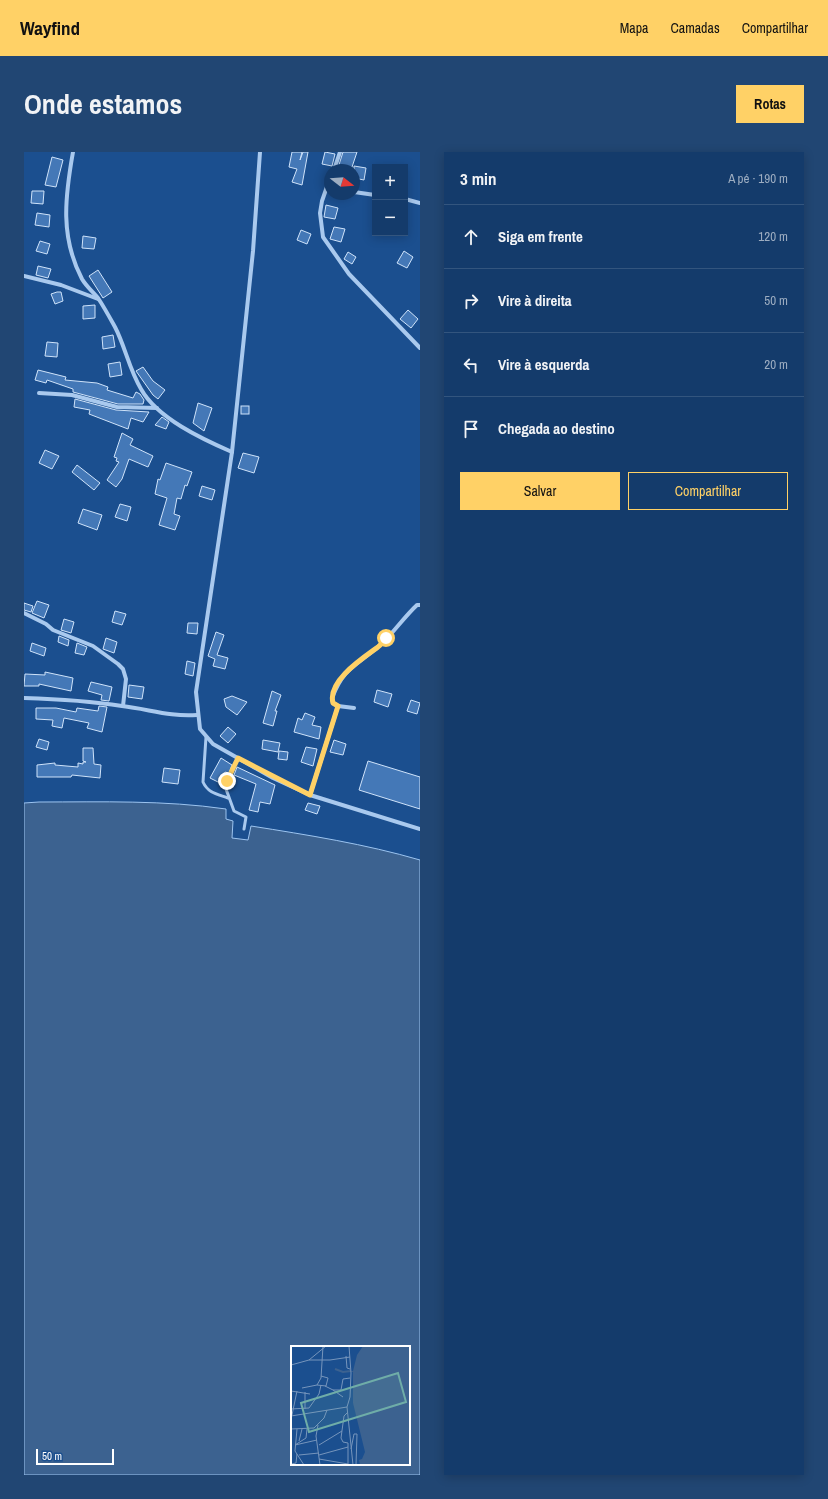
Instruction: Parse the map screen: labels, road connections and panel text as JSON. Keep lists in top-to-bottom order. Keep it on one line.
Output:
{"scale_bar":"50 m","north":"right","page":{"header":"Wayfind","nav":["Mapa","Camadas","Compartilhar"],"title":"Onde estamos","buttons":["Rotas",["Salvar","Compartilhar"]],"heading":["3 min","A pé · 190 m"],"map_buttons":["+","−"],"list":[["Siga em frente","120 m"],["Vire à direita","50 m"],["Vire à esquerda","20 m"],"Chegada ao destino"],"scale":"50 m"}}
